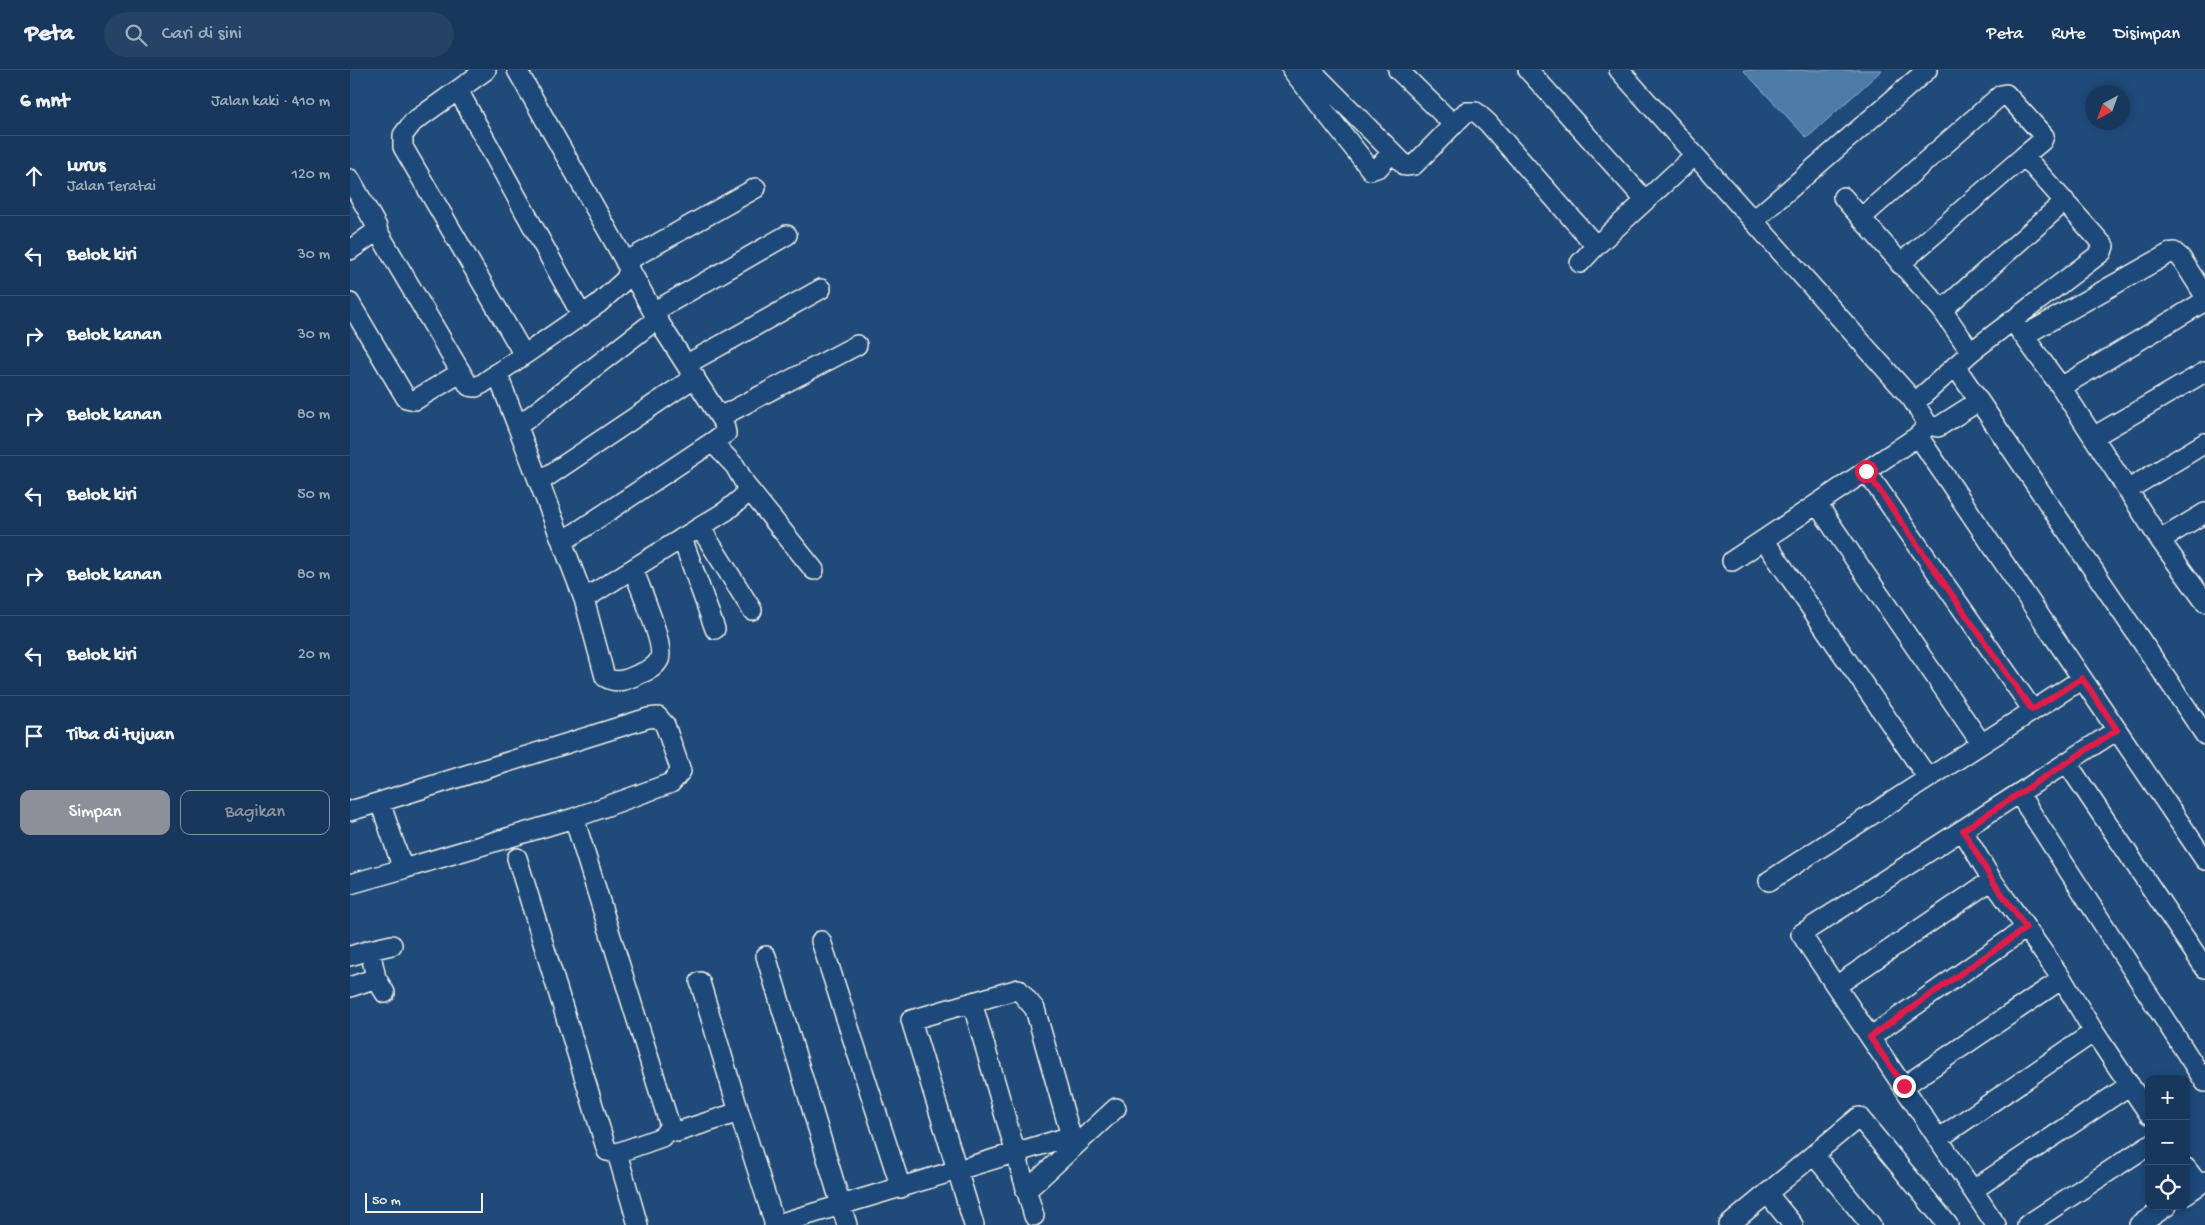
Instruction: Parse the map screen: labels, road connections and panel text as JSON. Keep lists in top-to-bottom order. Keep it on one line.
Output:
{"scale_bar":"50 m","north":"bottom left","page":{"header":"Peta","search":"Cari di sini","nav":["Peta","Rute","Disimpan"],"heading":["6 mnt","Jalan kaki · 410 m"],"list":[["Lurus","Jalan Teratai","120 m"],["Belok kiri","30 m"],["Belok kanan","30 m"],["Belok kanan","80 m"],["Belok kiri","50 m"],["Belok kanan","80 m"],["Belok kiri","20 m"],"Tiba di tujuan"],"buttons":["Simpan","Bagikan"],"map_buttons":["+","−"],"scale":"50 m"}}
